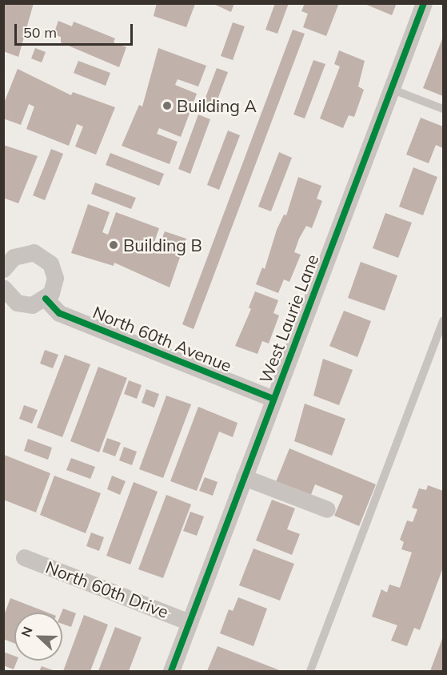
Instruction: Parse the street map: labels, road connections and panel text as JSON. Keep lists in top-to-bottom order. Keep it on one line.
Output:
{"streets":{"street":["West Laurie Lane","North 60th Avenue","North 60th Drive"]},"crossings":[["West Laurie Lane","North 60th Avenue"],["West Laurie Lane","North 60th Drive"]],"places":["Building A","Building B"],"scale_bar":"50 m","north":"left"}
